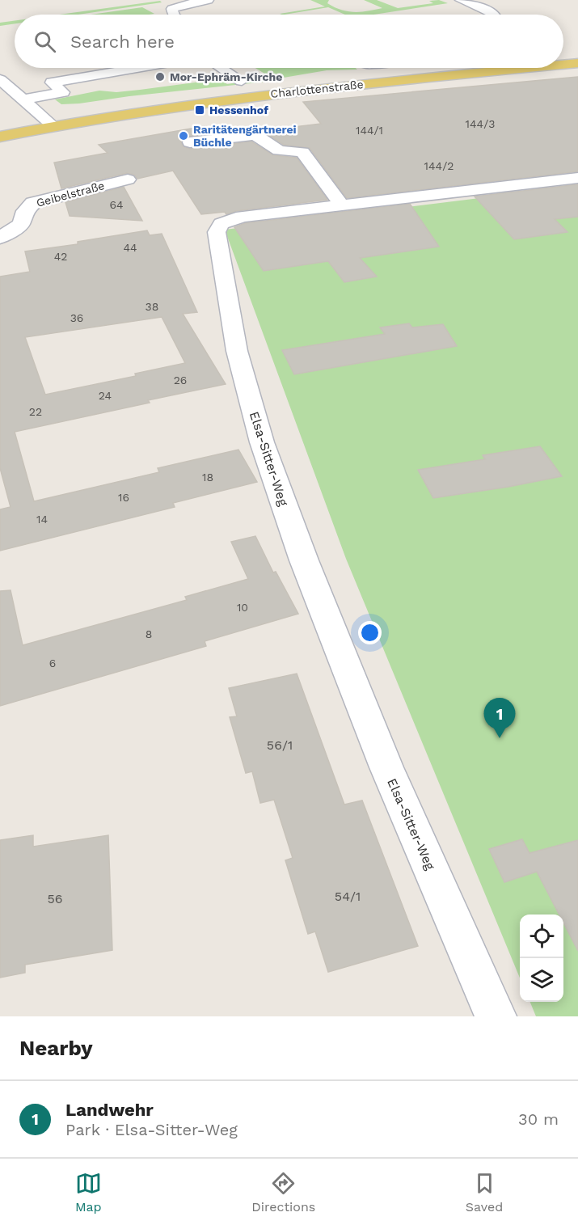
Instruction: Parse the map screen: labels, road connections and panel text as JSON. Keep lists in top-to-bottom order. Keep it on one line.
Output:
{"streets":{"main road":["Charlottenstraße"],"street":["Geibelstraße","Elsa-Sitter-Weg"]},"places":{"other":["Mor-Ephräm-Kirche","Raritätengärtnerei Büchle"],"transit":["Hessenhof"]},"house_numbers":["144/3","144/1","144/2","64","44","42","38","36","26","24","22","18","16","14","10","8","6","56/1","54/1","56"],"page":{"search":"Search here","pins":"1","heading":"Nearby","list":[{"mark":"1","name":"Landwehr","note":"Park · Elsa-Sitter-Weg","value":"30 m"}],"nav":["Map","Directions","Saved"]}}
